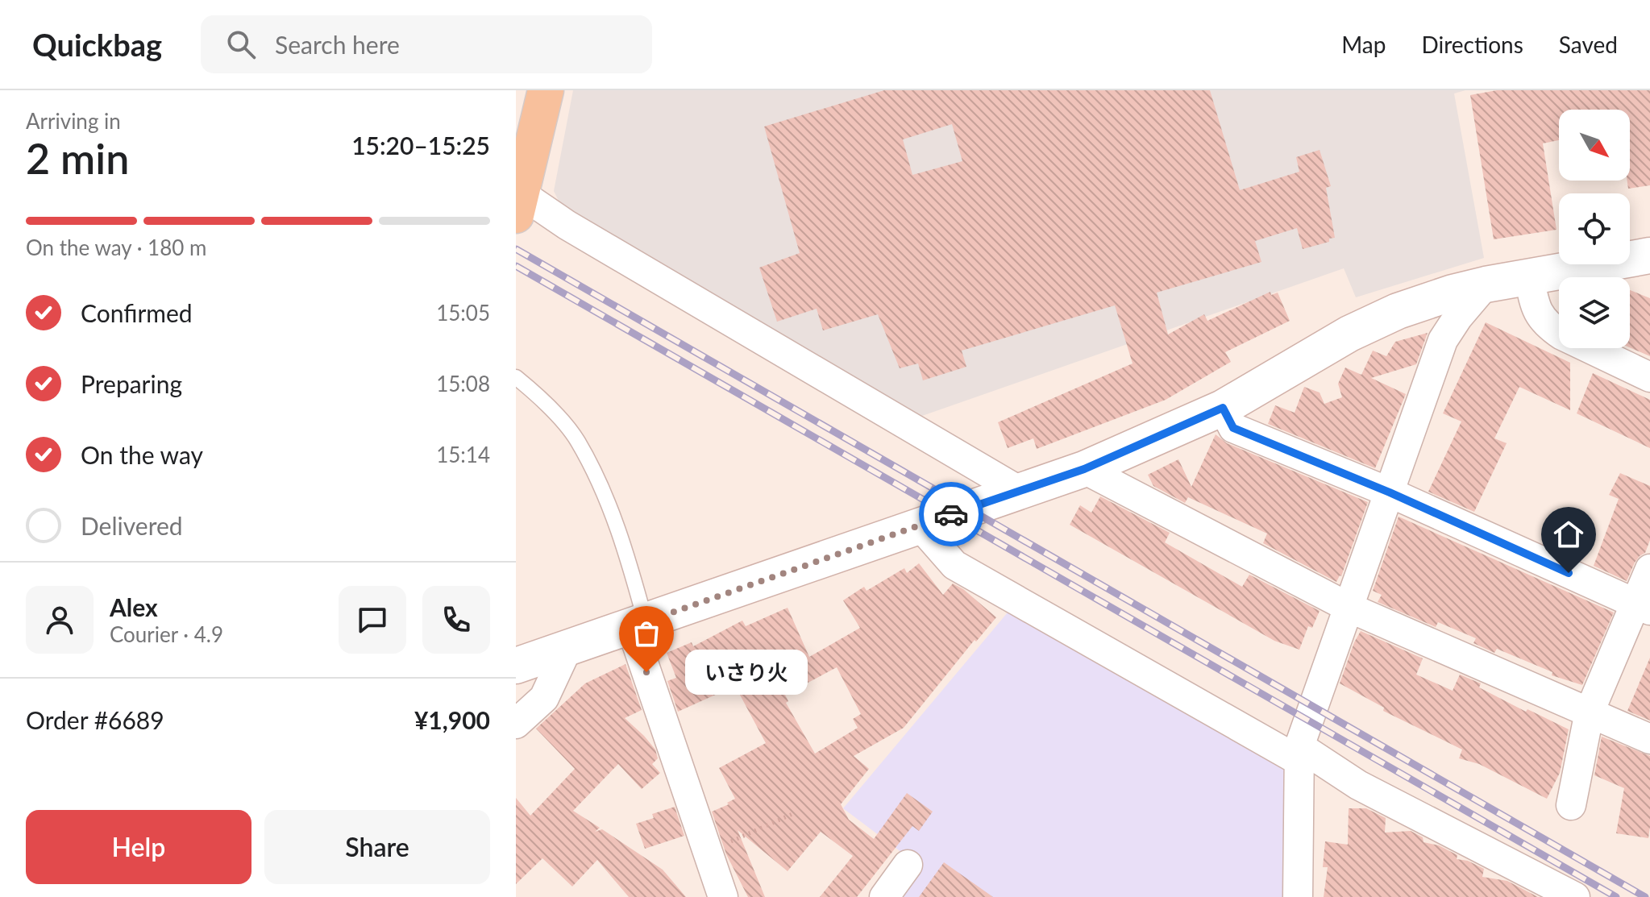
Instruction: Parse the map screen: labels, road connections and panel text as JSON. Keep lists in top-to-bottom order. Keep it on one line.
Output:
{"places":["いさり火"],"north":"bottom right","page":{"header":"Quickbag","search":"Search here","nav":["Map","Directions","Saved"],"heading":["2 min","Arriving in","15:20–15:25"],"panel":["Alex","Courier · 4.9","Order #6689","¥1,900"],"bar":"On the way · 180 m","list":[["Confirmed","15:05"],["Preparing","15:08"],["On the way","15:14"],"Delivered"],"bubble":"いさり火","buttons":["Help","Share"]}}
